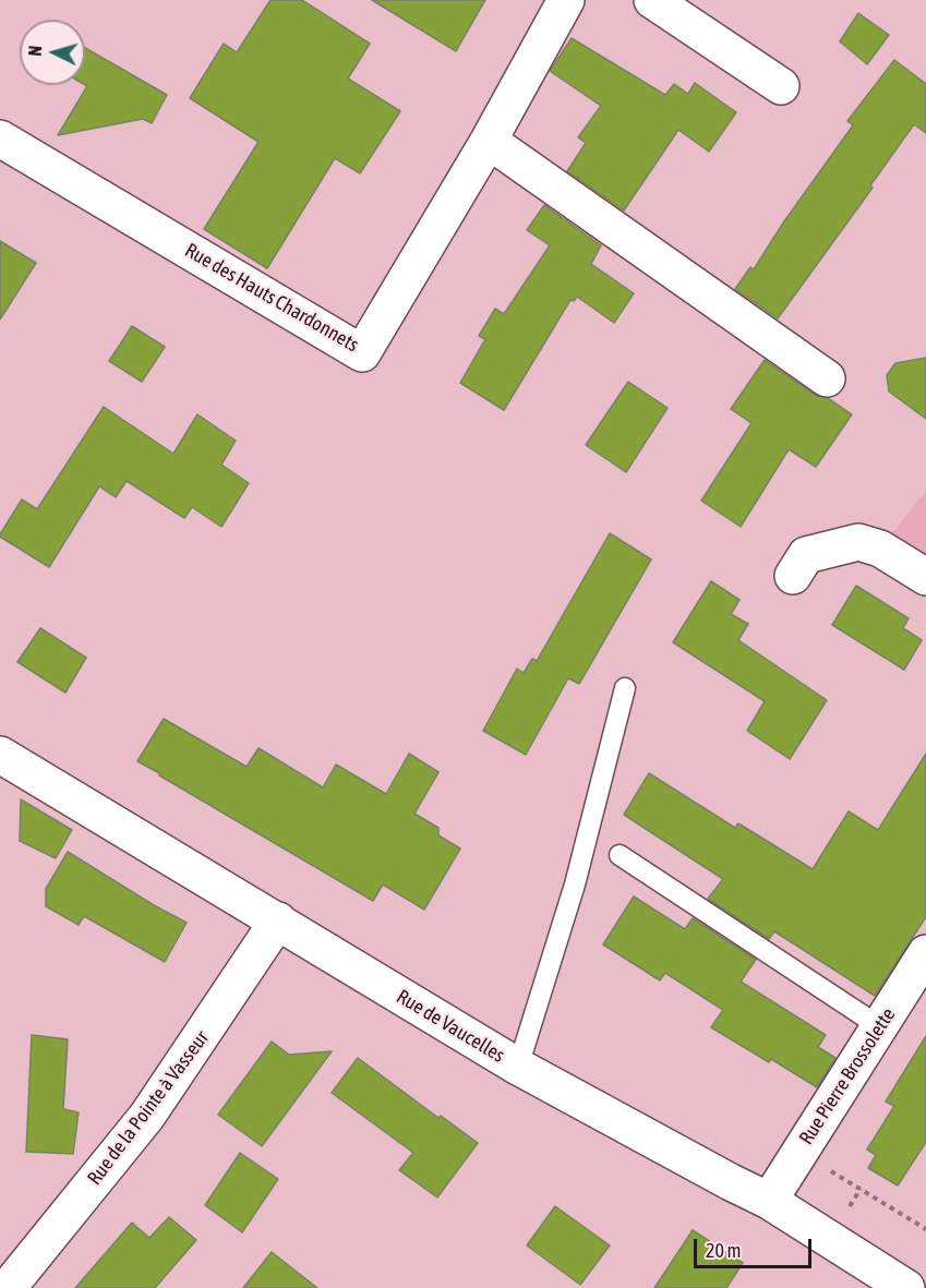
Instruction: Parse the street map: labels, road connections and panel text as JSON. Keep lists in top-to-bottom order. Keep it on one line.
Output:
{"streets":{"street":["Rue des Hauts Chardonnets","Rue de Vaucelles","Rue Pierre Brossolette","Rue de la Pointe à Vasseur"]},"crossings":[["Rue de Vaucelles","Rue Pierre Brossolette"],["Rue de Vaucelles","Rue de la Pointe à Vasseur"]],"scale_bar":"20 m","north":"left"}
